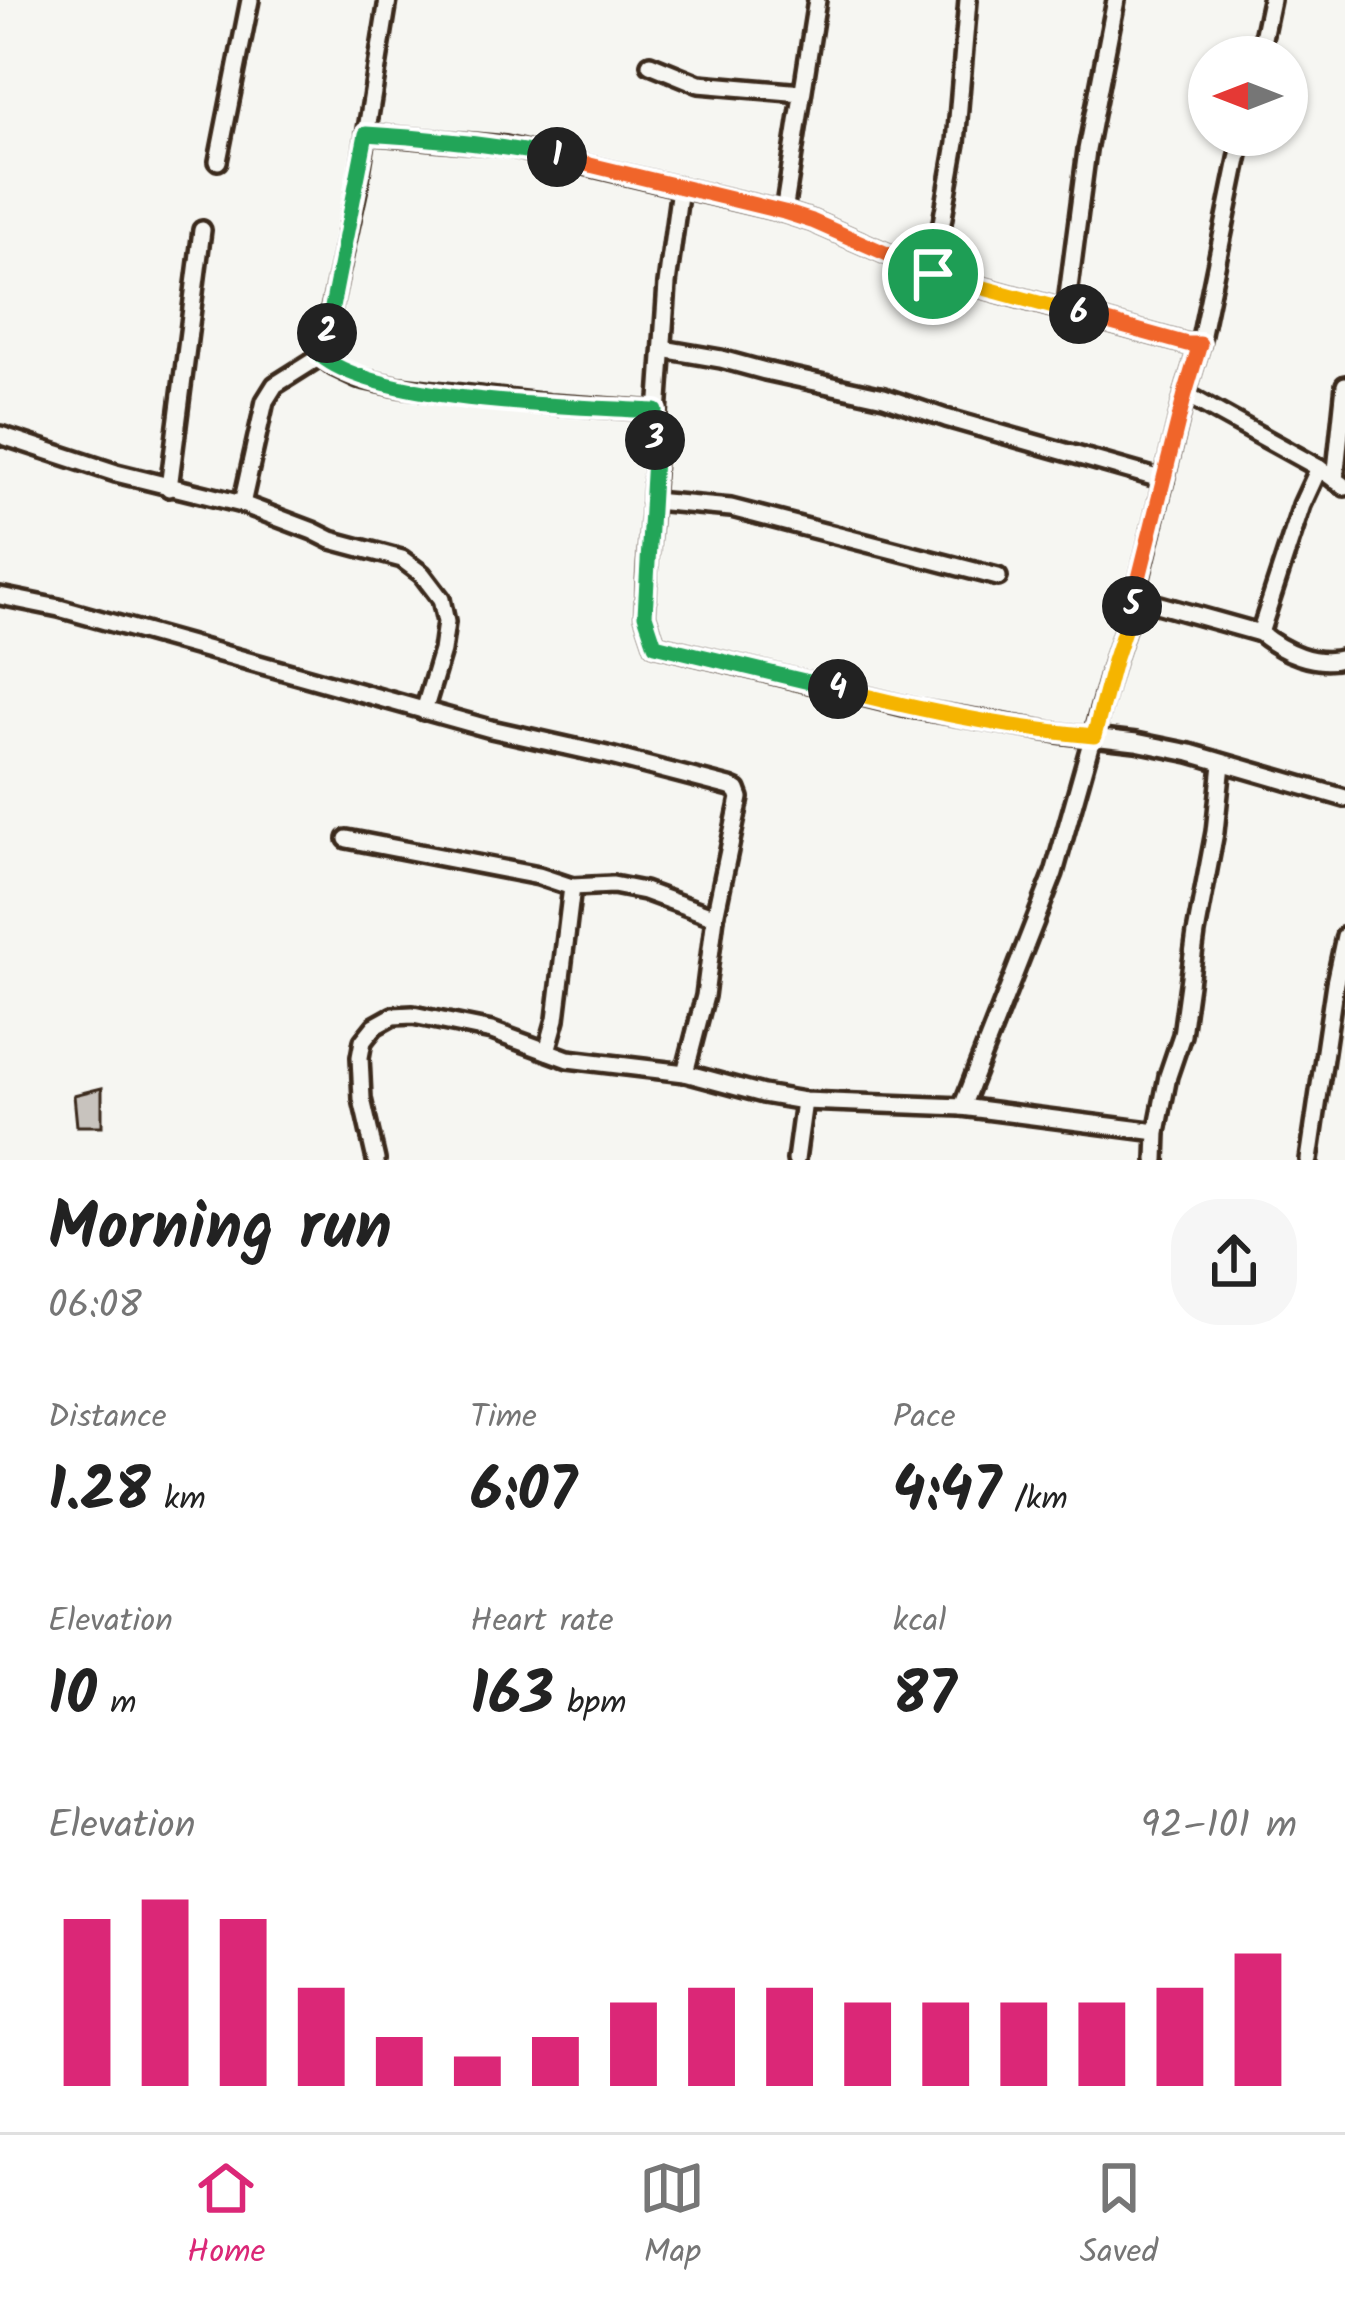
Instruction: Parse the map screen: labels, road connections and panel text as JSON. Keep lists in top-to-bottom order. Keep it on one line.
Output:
{"north":"left","page":{"pins":["1","6","2","3","5","4"],"heading":["Morning run","06:08"],"stats":[["Distance","1.28 km"],["Time","6:07"],["Pace","4:47 /km"],["Elevation","10 m"],["Heart rate","163 bpm"],["kcal","87"]],"chart":["Elevation","92–101 m"],"tabs":["Home","Map","Saved"]}}
